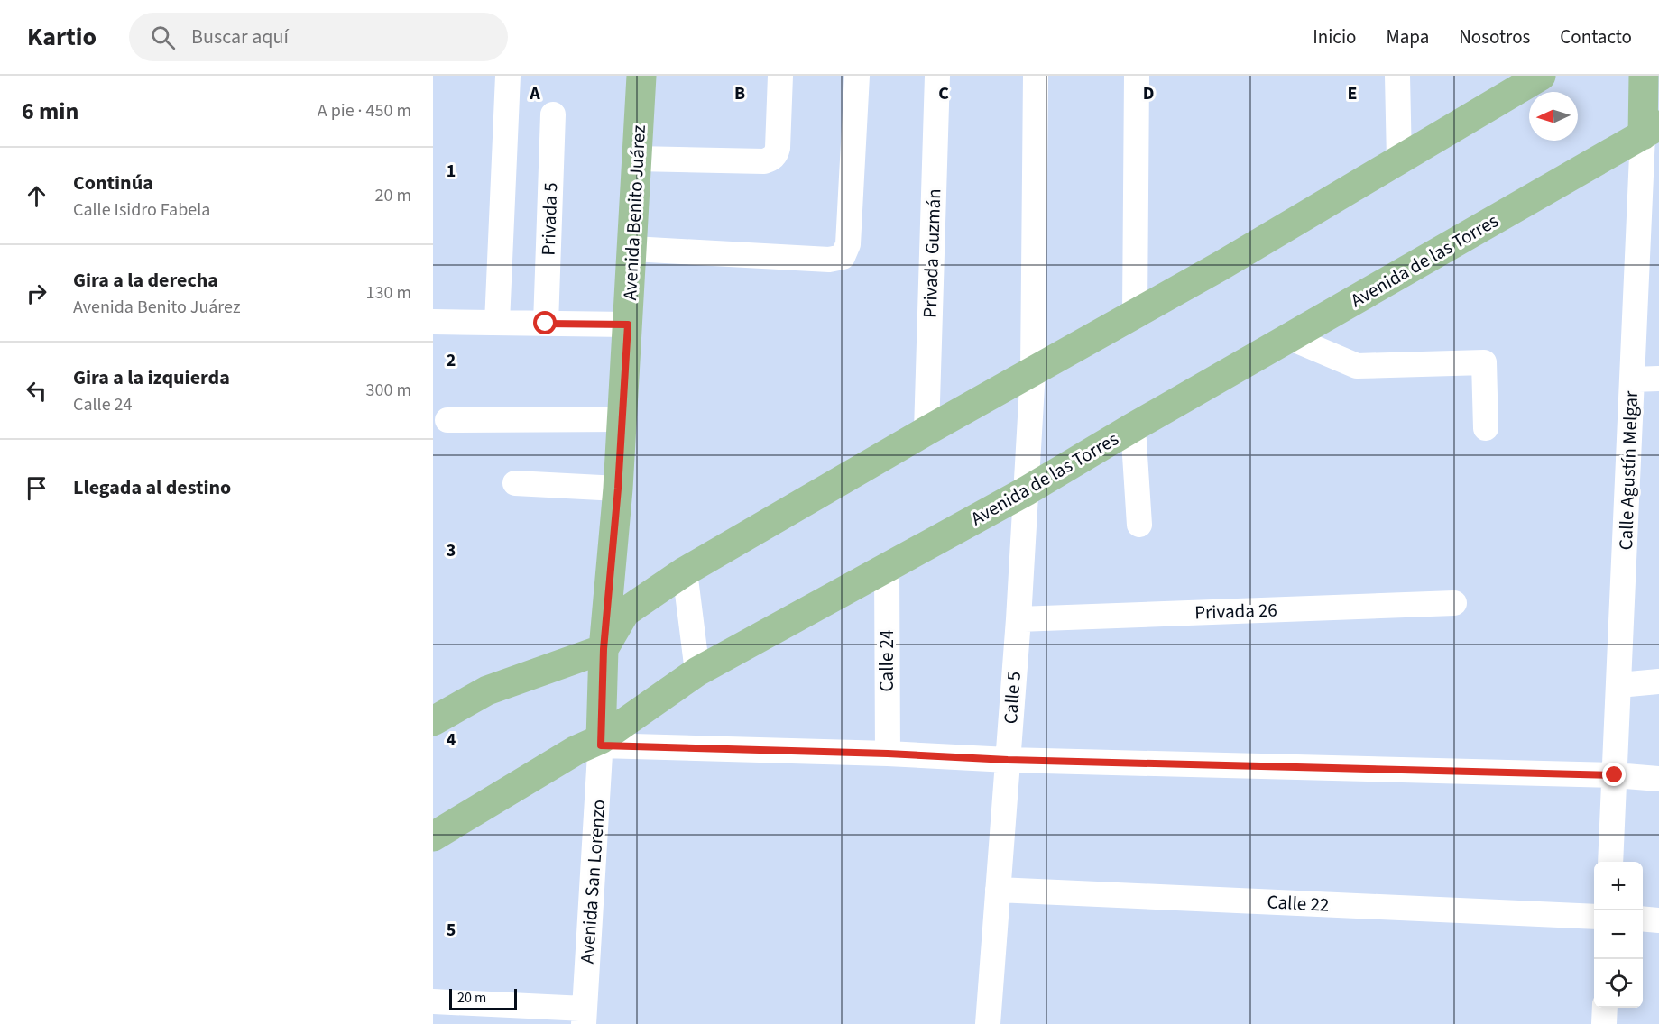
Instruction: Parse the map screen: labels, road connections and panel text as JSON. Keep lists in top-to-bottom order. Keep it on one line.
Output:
{"streets":{"main road":["Avenida Benito Juárez","Avenida de las Torres","Calle Agustín Melgar"],"street":["Privada 5","Privada Guzmán","Privada 26","Calle 24","Calle 5","Avenida San Lorenzo","Calle 22"]},"crossings":[["Avenida Benito Juárez","Avenida de las Torres"],["Avenida Benito Juárez","Avenida San Lorenzo"],["Avenida de las Torres","Calle Agustín Melgar"],["Avenida de las Torres","Calle 24"],["Avenida de las Torres","Calle 5"],["Avenida de las Torres","Avenida San Lorenzo"],["Privada 26","Calle 5"],["Calle 5","Calle 22"]],"scale_bar":"20 m","north":"left","page":{"header":"Kartio","search":"Buscar aquí","nav":["Inicio","Mapa","Nosotros","Contacto"],"heading":["6 min","A pie · 450 m"],"list":[["Continúa","Calle Isidro Fabela","20 m"],["Gira a la derecha","Avenida Benito Juárez","130 m"],["Gira a la izquierda","Calle 24","300 m"],"Llegada al destino"],"map_buttons":["+","−"],"scale":"20 m"},"grid":{"columns":["A","B","C","D","E"],"rows":["1","2","3","4","5"]}}
